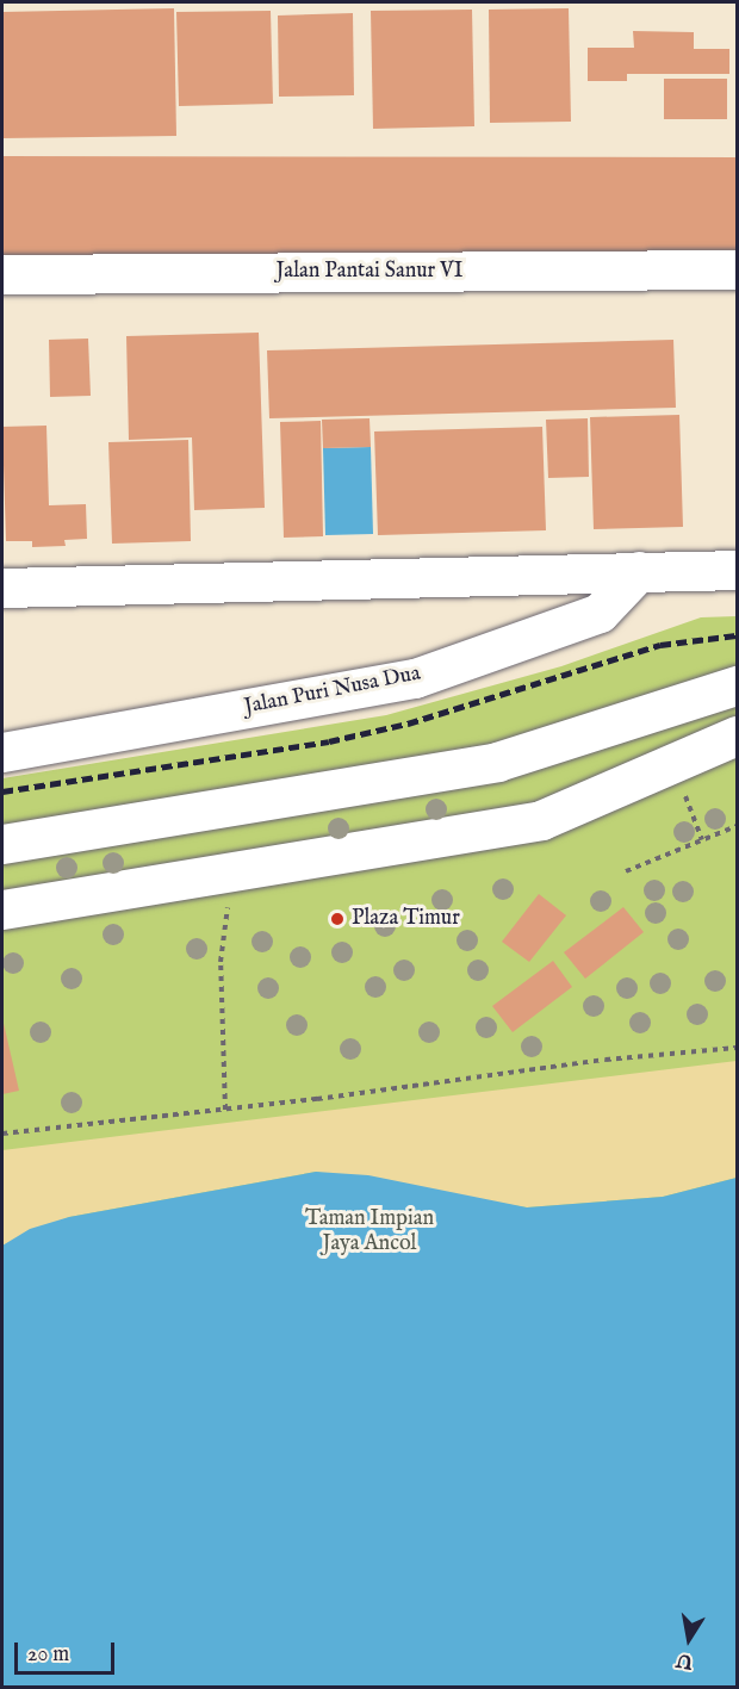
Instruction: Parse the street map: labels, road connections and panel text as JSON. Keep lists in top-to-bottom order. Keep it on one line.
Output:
{"streets":{"street":["Jalan Pantai Sanur VI","Jalan Puri Nusa Dua"]},"parks":["Taman Impian Jaya Ancol"],"places":["Plaza Timur"],"scale_bar":"20 m","north":"bottom"}
